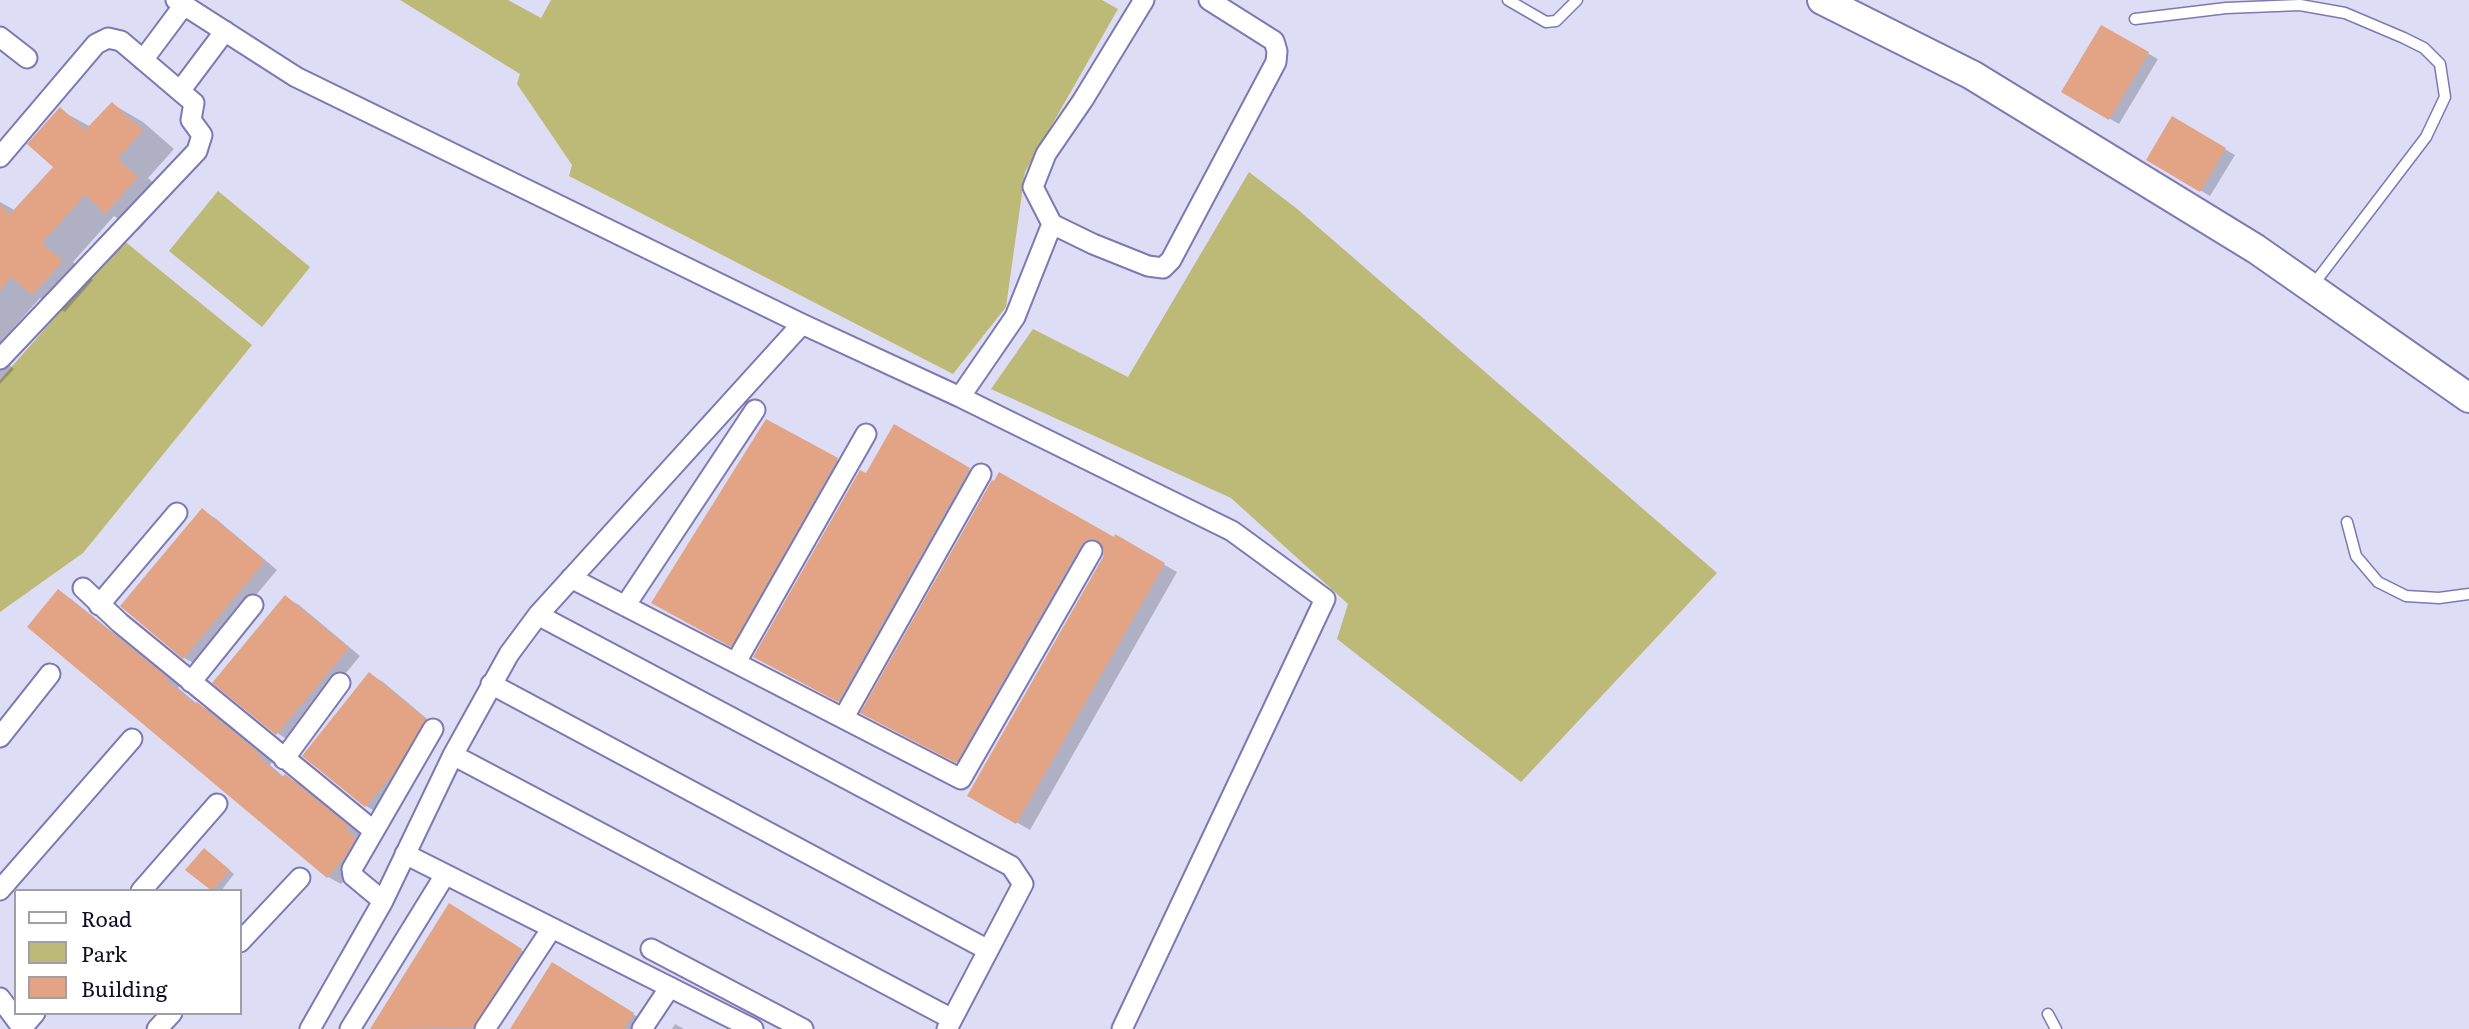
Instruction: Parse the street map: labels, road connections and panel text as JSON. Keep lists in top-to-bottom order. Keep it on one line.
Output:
{"legend":["Road","Park","Building"]}
